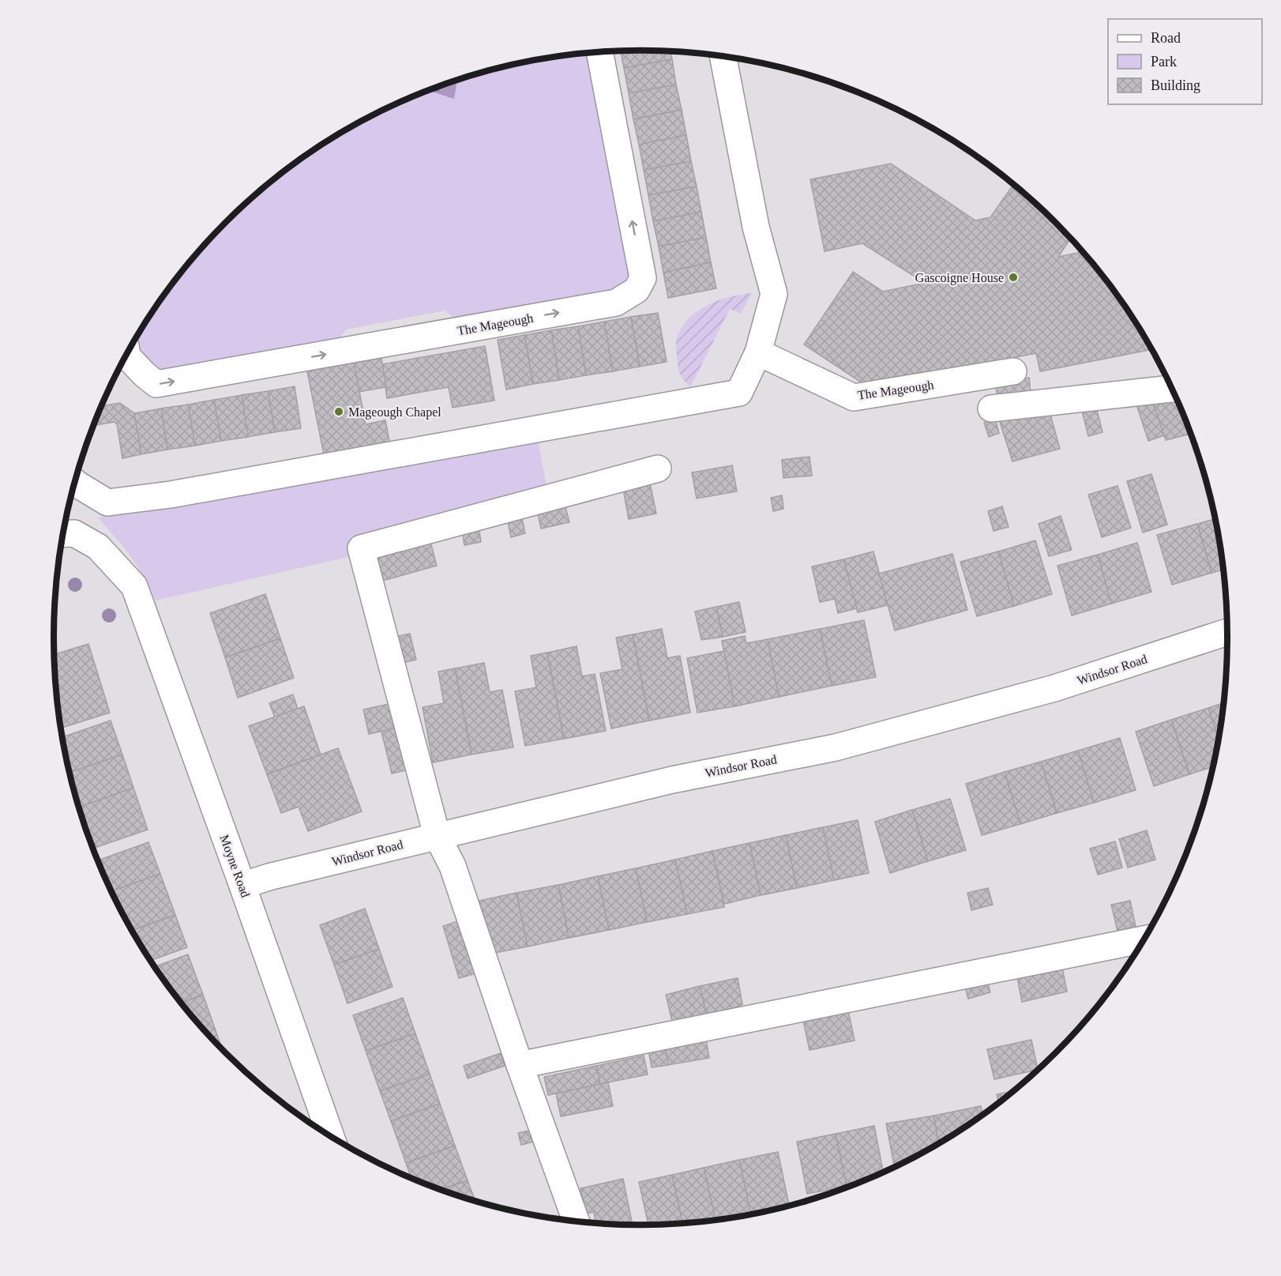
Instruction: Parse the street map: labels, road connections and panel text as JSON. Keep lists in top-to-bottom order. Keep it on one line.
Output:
{"streets":{"street":["The Mageough","Windsor Road","Moyne Road"]},"crossings":[["Windsor Road","Moyne Road"]],"places":["Gascoigne House","Mageough Chapel"],"legend":["Road","Park","Building"]}
